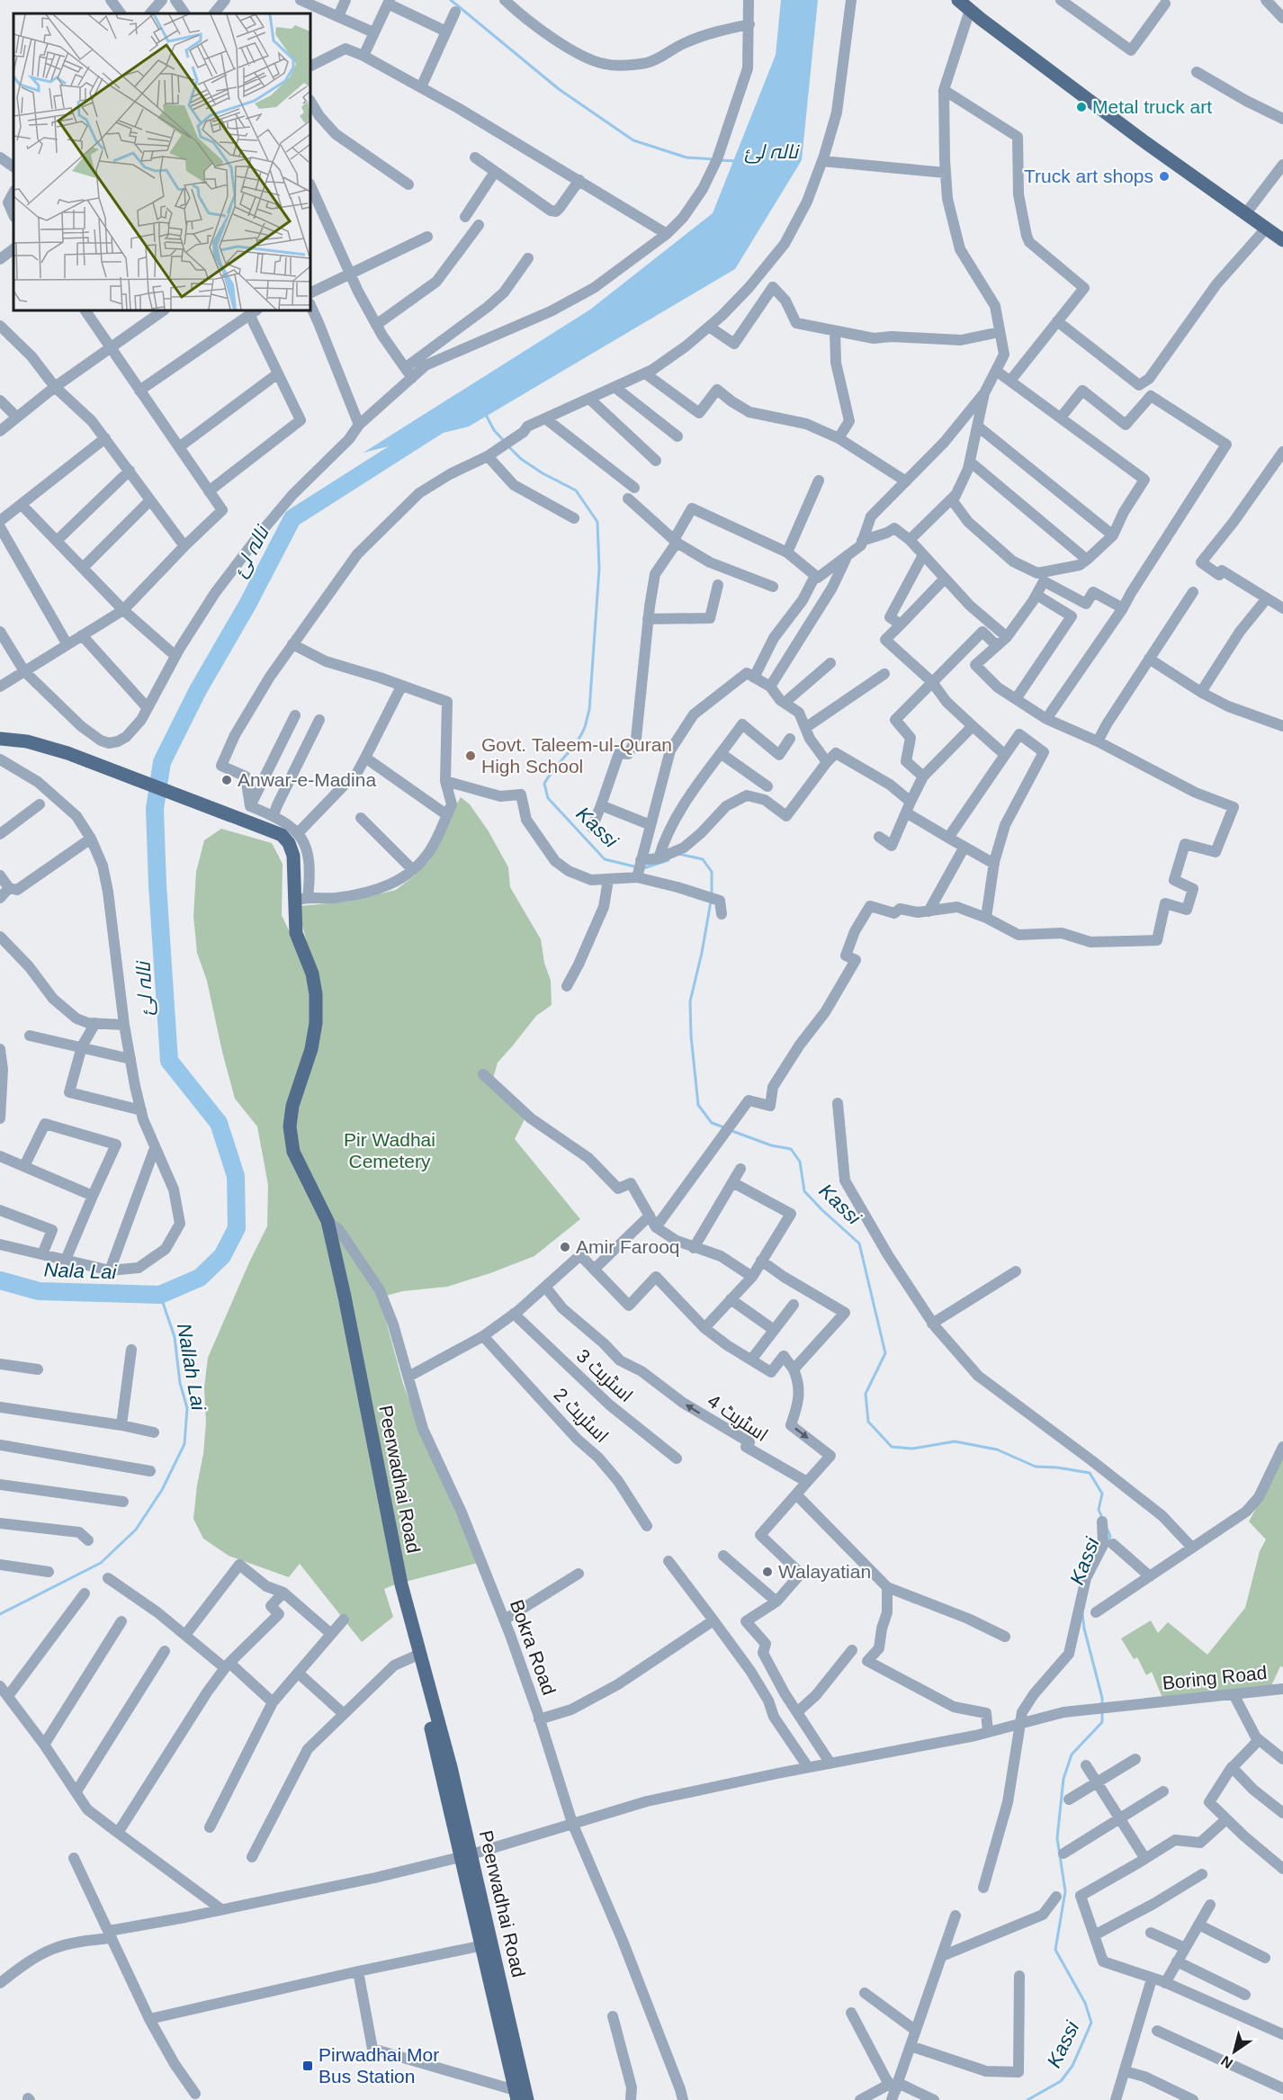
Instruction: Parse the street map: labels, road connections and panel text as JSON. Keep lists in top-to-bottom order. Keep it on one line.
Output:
{"streets":{"main road":["Peerwadhai Road"],"street":["اسٹریٹ 3","اسٹریٹ 2","اسٹریٹ 4","Bokra Road","Boring Road"]},"crossings":[["Peerwadhai Road","Bokra Road"],["Peerwadhai Road","Boring Road"],["Bokra Road","Boring Road"]],"water":["نالہ لئ","Kassi","Nala Lai","Nallah Lai"],"parks":["Pir Wadhai Cemetery"],"places":{"other":["Metal truck art","Truck art shops","Govt. Taleem-ul-Quran High School","Anwar-e-Madina","Amir Farooq","Walayatian"],"transit":["Pirwadhai Mor Bus Station"]},"north":"bottom left"}
